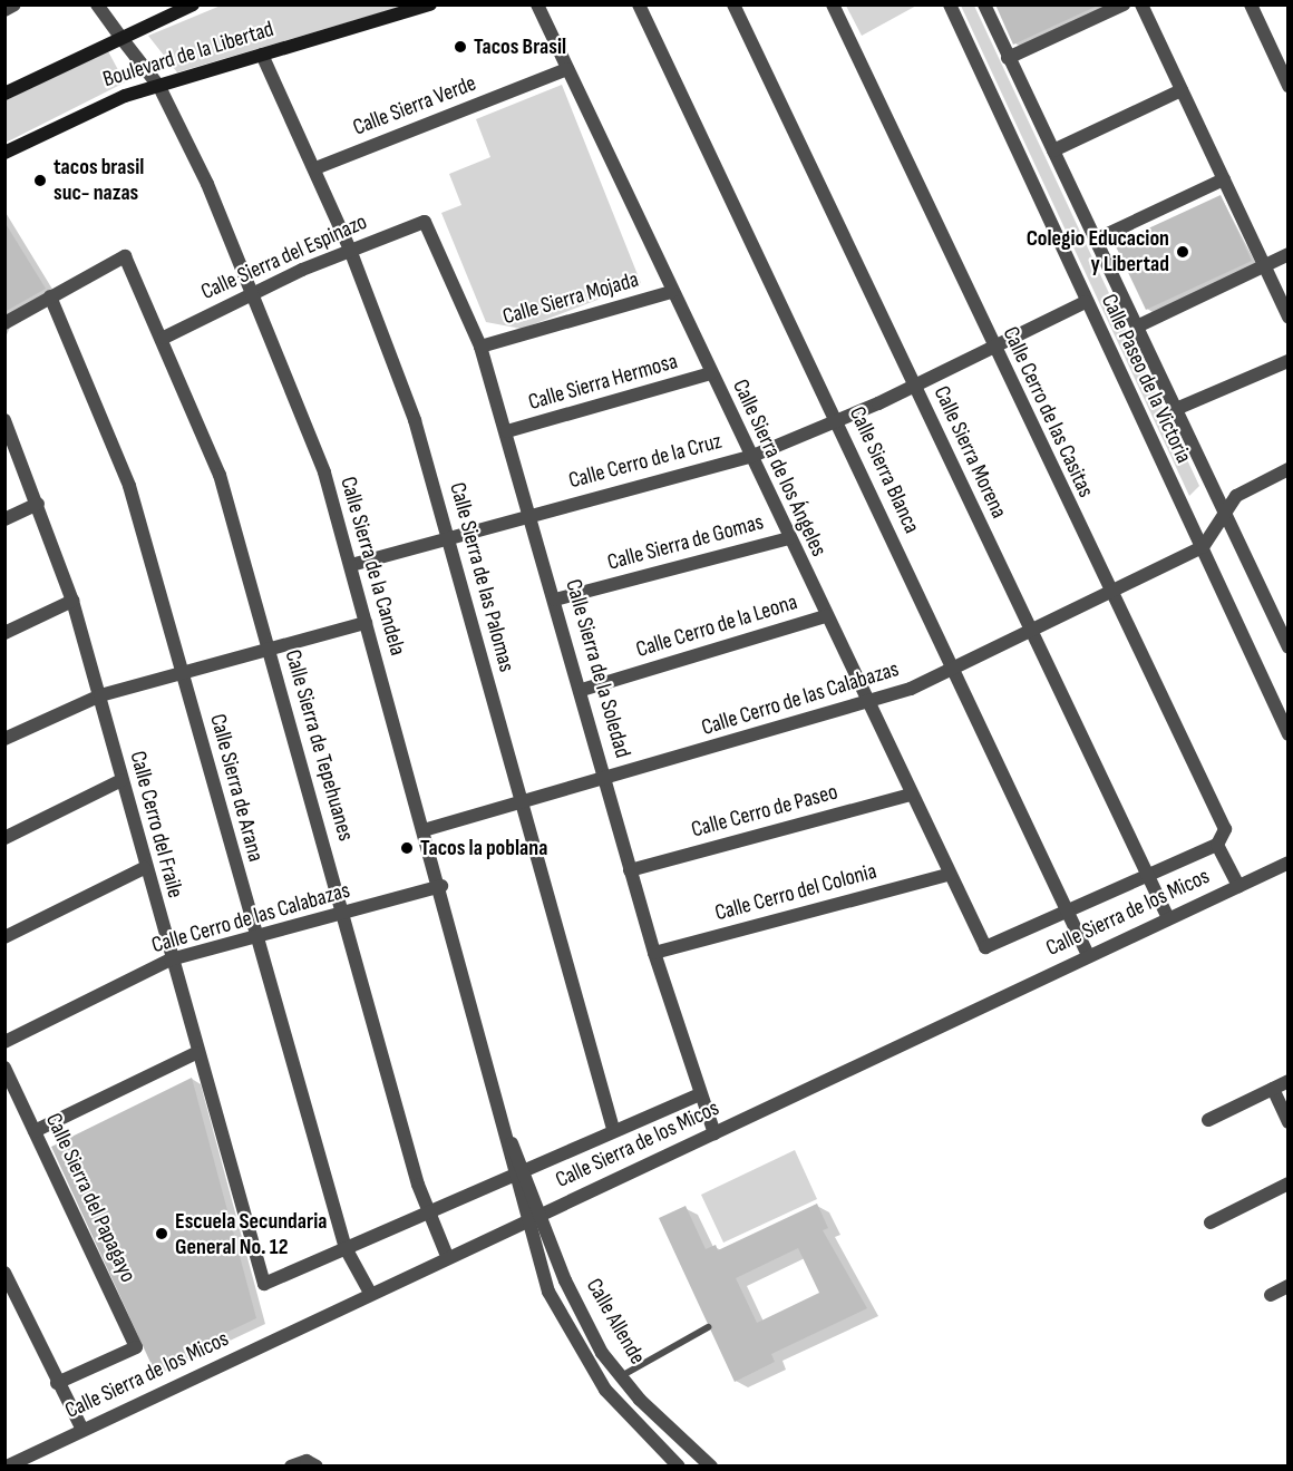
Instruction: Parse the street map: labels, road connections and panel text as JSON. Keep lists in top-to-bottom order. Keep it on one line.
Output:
{"streets":{"main road":["Boulevard de la Libertad"],"street":["Calle Sierra Verde","Calle Sierra del Espinazo","Calle Sierra Mojada","Calle Paseo de la Victoria","Calle Sierra Hermosa","Calle Cerro de las Casitas","Calle Sierra Morena","Calle Cerro de la Cruz","Calle Sierra de los Ángeles","Calle Sierra Blanca","Calle Sierra de Gomas","Calle Sierra de la Candela","Calle Sierra de las Palomas","Calle Cerro de la Leona","Calle Sierra de la Soledad","Calle Cerro de las Calabazas","Calle Sierra de Tepehuanes","Calle Sierra de Arana","Calle Cerro de Paseo","Calle Cerro del Fraile","Calle Cerro del Colonia","Calle Sierra de los Micos","Calle Sierra del Papagayo","Calle Allende"]},"crossings":[["Boulevard de la Libertad","Calle Sierra de la Candela"],["Boulevard de la Libertad","Calle Sierra de las Palomas"],["Calle Sierra Verde","Calle Sierra de los Ángeles"],["Calle Sierra Verde","Calle Sierra de las Palomas"],["Calle Sierra del Espinazo","Calle Sierra de la Candela"],["Calle Sierra del Espinazo","Calle Sierra de las Palomas"],["Calle Sierra del Espinazo","Calle Sierra de la Soledad"],["Calle Sierra del Espinazo","Calle Sierra de Tepehuanes"],["Calle Sierra Mojada","Calle Sierra de los Ángeles"],["Calle Sierra Mojada","Calle Sierra de la Soledad"],["Calle Paseo de la Victoria","Calle Cerro de la Cruz"],["Calle Paseo de la Victoria","Calle Cerro de las Calabazas"],["Calle Sierra Hermosa","Calle Sierra de los Ángeles"],["Calle Sierra Hermosa","Calle Sierra de la Soledad"],["Calle Cerro de las Casitas","Calle Cerro de la Cruz"],["Calle Cerro de las Casitas","Calle Cerro de las Calabazas"],["Calle Cerro de las Casitas","Calle Sierra de los Micos"],["Calle Sierra Morena","Calle Cerro de la Cruz"],["Calle Sierra Morena","Calle Cerro de las Calabazas"],["Calle Sierra Morena","Calle Sierra de los Micos"],["Calle Cerro de la Cruz","Calle Sierra de los Ángeles"],["Calle Cerro de la Cruz","Calle Sierra Blanca"],["Calle Cerro de la Cruz","Calle Sierra de la Candela"],["Calle Cerro de la Cruz","Calle Sierra de las Palomas"],["Calle Cerro de la Cruz","Calle Sierra de la Soledad"],["Calle Sierra de los Ángeles","Calle Sierra Blanca"],["Calle Sierra de los Ángeles","Calle Sierra de Gomas"],["Calle Sierra de los Ángeles","Calle Cerro de la Leona"],["Calle Sierra de los Ángeles","Calle Cerro de las Calabazas"],["Calle Sierra de los Ángeles","Calle Cerro de Paseo"],["Calle Sierra de los Ángeles","Calle Cerro del Colonia"],["Calle Sierra Blanca","Calle Cerro de las Calabazas"],["Calle Sierra Blanca","Calle Sierra de los Micos"],["Calle Sierra de Gomas","Calle Sierra de la Soledad"],["Calle Sierra de la Candela","Calle Cerro de las Calabazas"],["Calle Sierra de la Candela","Calle Allende"],["Calle Sierra de las Palomas","Calle Cerro de las Calabazas"],["Calle Cerro de la Leona","Calle Sierra de la Soledad"],["Calle Sierra de la Soledad","Calle Cerro de las Calabazas"],["Calle Sierra de la Soledad","Calle Cerro de Paseo"],["Calle Sierra de la Soledad","Calle Cerro del Colonia"],["Calle Sierra de la Soledad","Calle Sierra de los Micos"],["Calle Cerro de las Calabazas","Calle Sierra de Tepehuanes"],["Calle Cerro de las Calabazas","Calle Sierra de Arana"],["Calle Cerro de las Calabazas","Calle Cerro del Fraile"],["Calle Sierra de Tepehuanes","Calle Sierra de Arana"],["Calle Sierra de Tepehuanes","Calle Sierra de los Micos"],["Calle Sierra de Arana","Calle Cerro del Fraile"],["Calle Sierra de Arana","Calle Sierra de los Micos"],["Calle Sierra de los Micos","Calle Allende"]],"places":["Tacos Brasil","tacos brasil suc- nazas","Colegio Educacion y Libertad","Tacos la poblana","Escuela Secundaria General No. 12"]}
